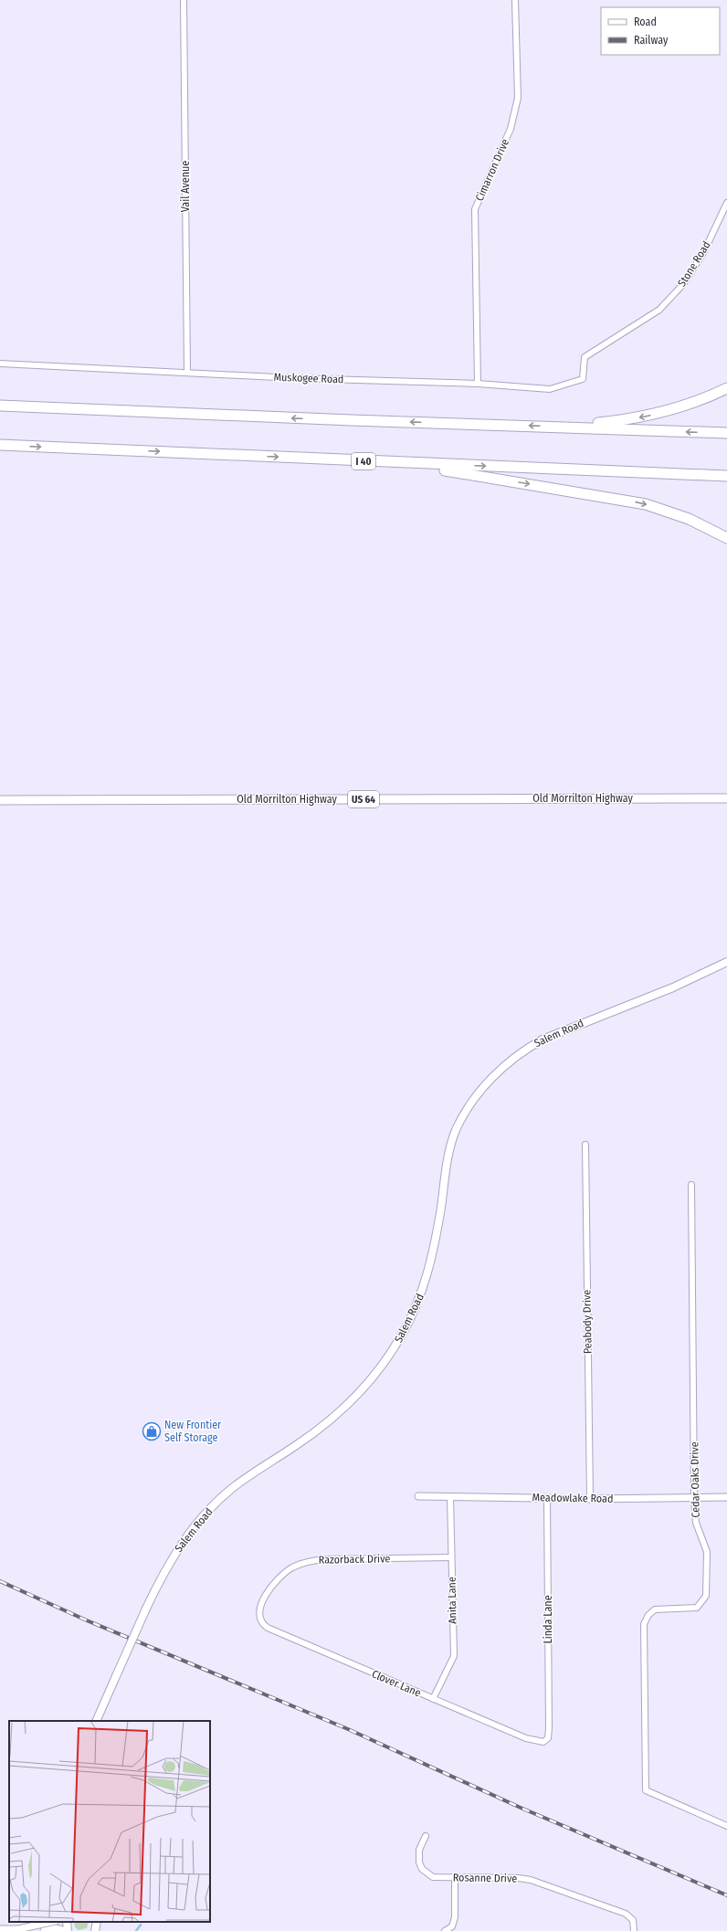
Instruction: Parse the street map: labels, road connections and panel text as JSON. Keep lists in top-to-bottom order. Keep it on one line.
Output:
{"streets":{"highway":["I 40"],"main road":["Old Morrilton Highway","US 64","Salem Road"],"street":["Cimarron Drive","Vail Avenue","Stone Road","Muskogee Road","Peabody Drive","Cedar Oaks Drive","Meadowlake Road","Razorback Drive","Anita Lane","Linda Lane","Clover Lane","Rosanne Drive"]},"crossings":[["Cimarron Drive","Muskogee Road"],["Vail Avenue","Muskogee Road"],["Stone Road","Muskogee Road"],["Peabody Drive","Meadowlake Road"],["Cedar Oaks Drive","Meadowlake Road"],["Meadowlake Road","Anita Lane"],["Meadowlake Road","Linda Lane"],["Razorback Drive","Anita Lane"],["Razorback Drive","Clover Lane"],["Anita Lane","Clover Lane"],["Linda Lane","Clover Lane"]],"places":{"shop":["New Frontier Self Storage"]},"legend":["Road","Railway"]}
